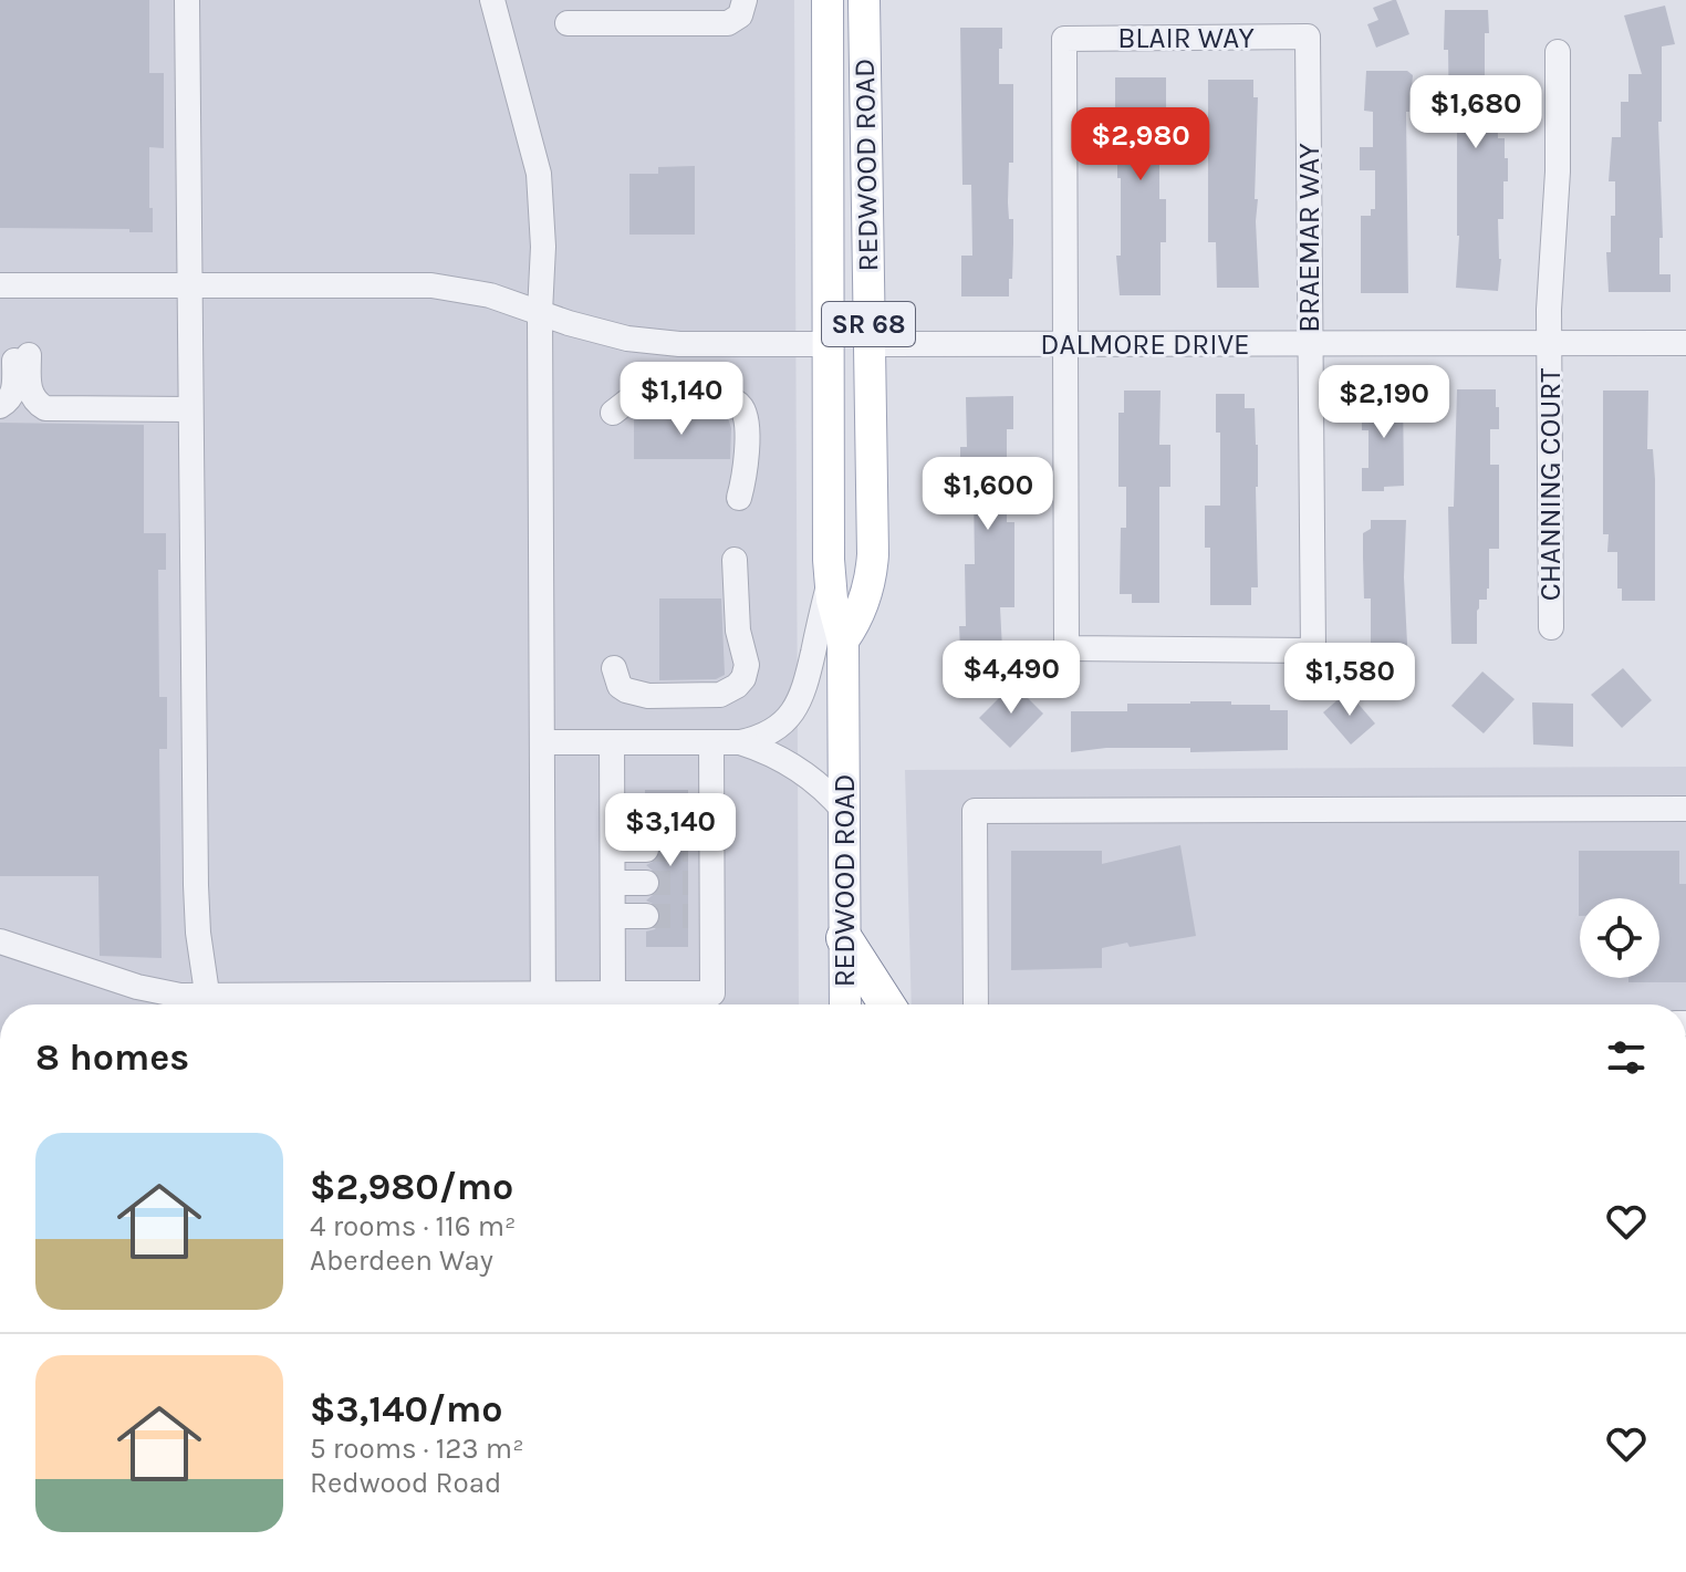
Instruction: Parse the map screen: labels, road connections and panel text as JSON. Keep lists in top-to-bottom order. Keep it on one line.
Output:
{"streets":{"main road":["REDWOOD ROAD","SR 68"],"street":["BLAIR WAY","BRAEMAR WAY","DALMORE DRIVE","CHANNING COURT"]},"crossings":[["BLAIR WAY","BRAEMAR WAY"],["BLAIR WAY","DALMORE DRIVE"],["REDWOOD ROAD","DALMORE DRIVE"],["BRAEMAR WAY","DALMORE DRIVE"],["DALMORE DRIVE","CHANNING COURT"]],"page":{"price":["$1,680","$2,980","$1,140","$2,190","$1,600","$4,490","$1,580","$3,140"],"heading":"8 homes","list":[{"name":"$2,980/mo","note":"4 rooms · 116 m² · Aberdeen Way"},{"name":"$3,140/mo","note":"5 rooms · 123 m² · Redwood Road"}]}}
